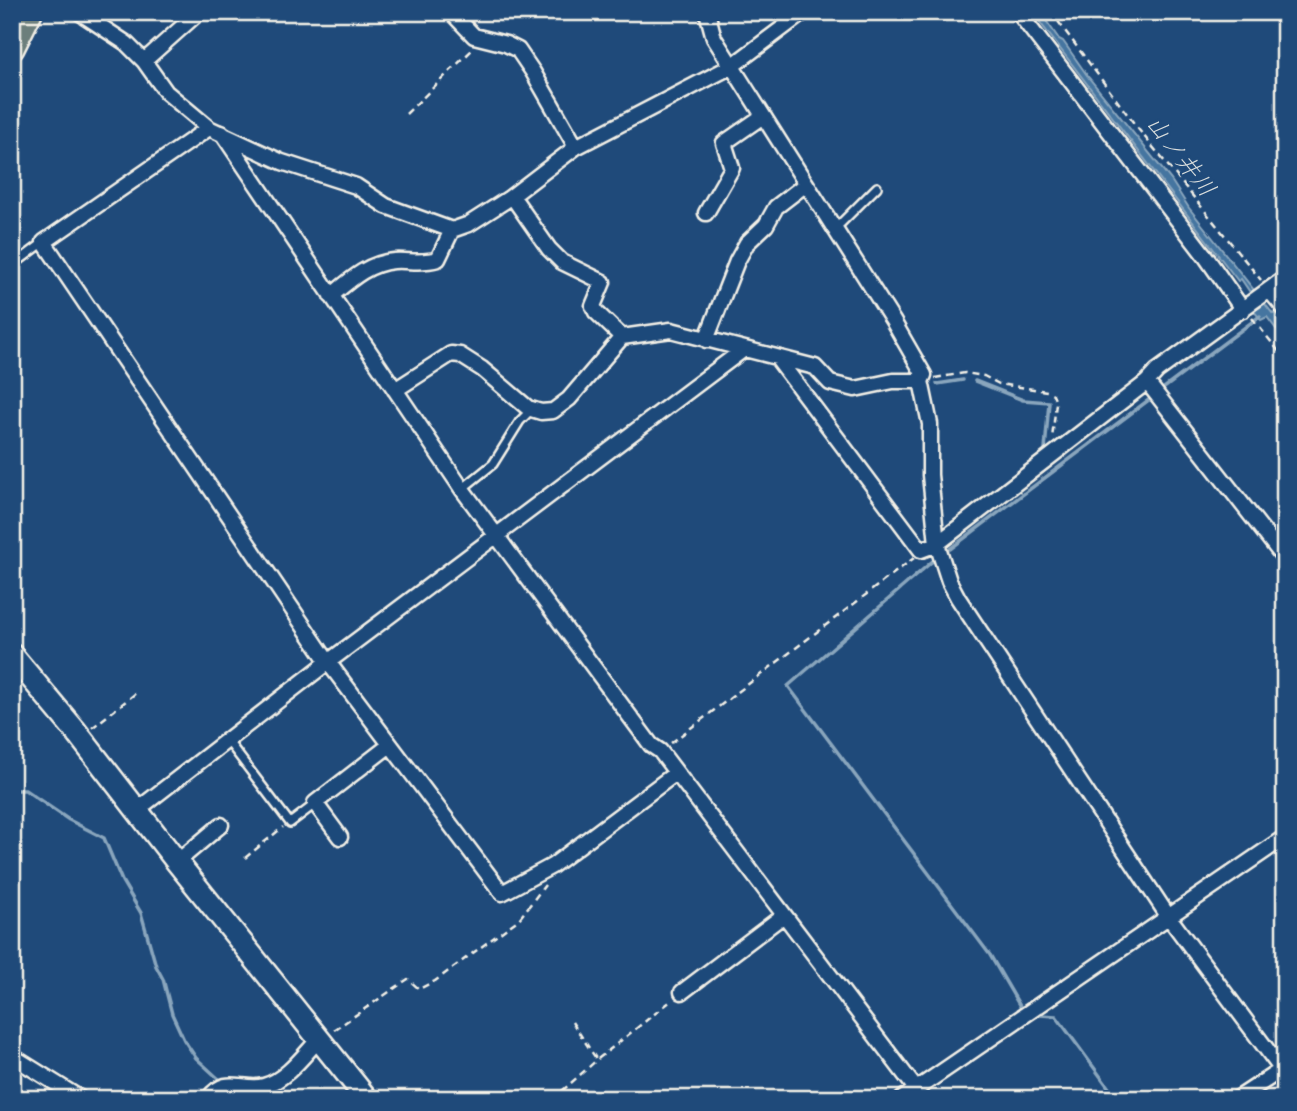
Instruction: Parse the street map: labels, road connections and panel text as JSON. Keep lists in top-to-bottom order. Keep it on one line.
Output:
{"water":["山ノ井川"]}
